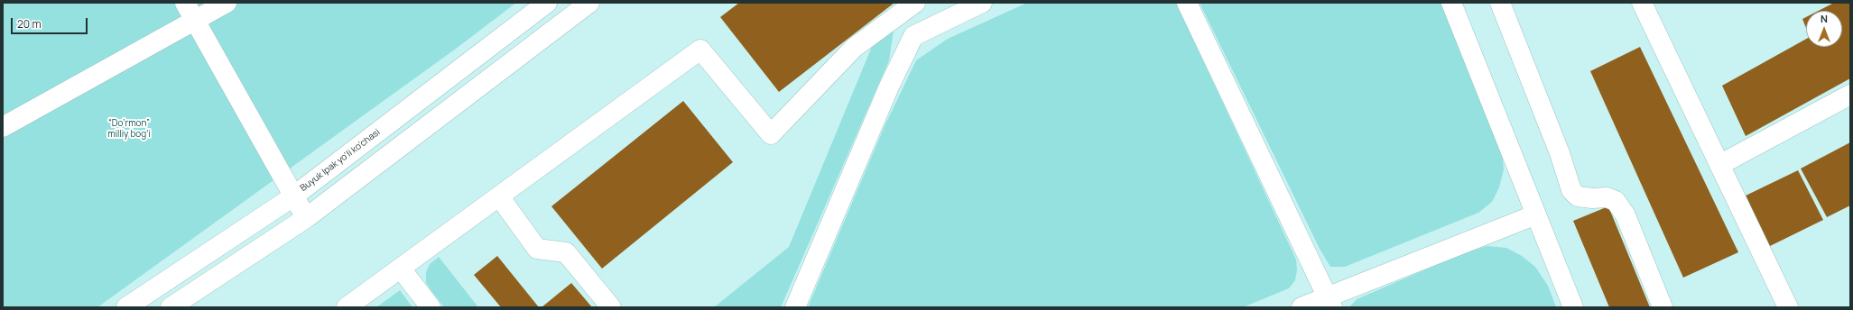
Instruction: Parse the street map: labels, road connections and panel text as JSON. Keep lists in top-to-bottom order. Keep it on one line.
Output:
{"streets":{"street":["Buyuk Ipak yo'li ko'chasi"]},"parks":["“Do‘rmon” milliy bog‘i"],"scale_bar":"20 m","north":"top"}
